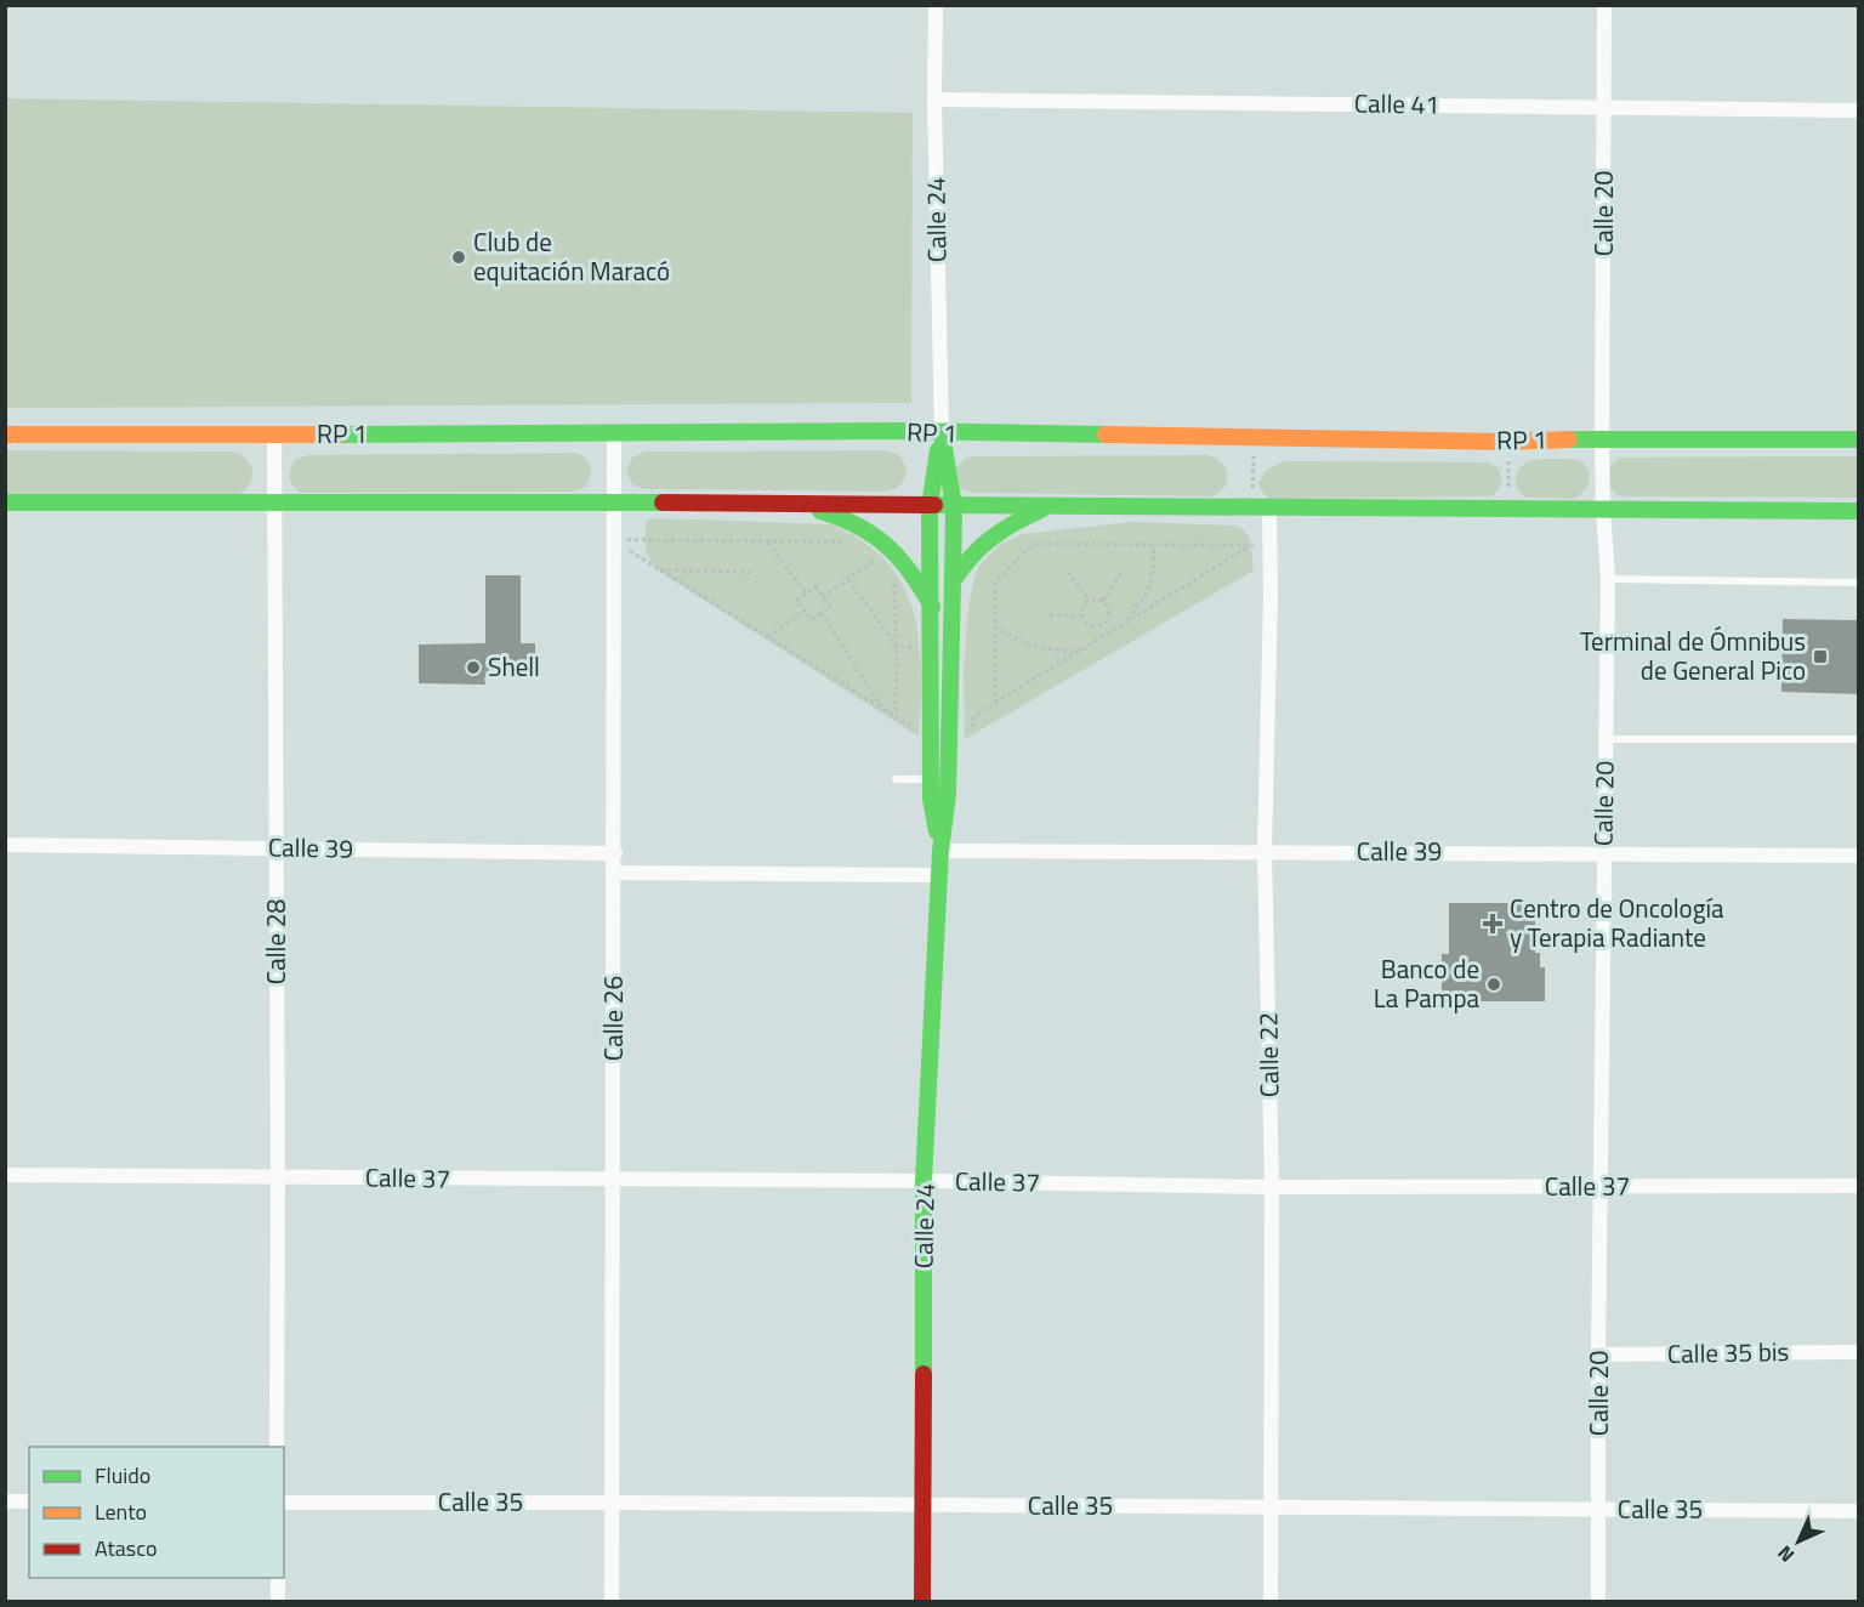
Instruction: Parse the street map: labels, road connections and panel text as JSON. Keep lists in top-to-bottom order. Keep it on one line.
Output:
{"streets":{"main road":["Calle 24","RP 1"],"street":["Calle 41","Calle 20","Calle 39","Calle 28","Calle 26","Calle 22","Calle 37","Calle 35 bis","Calle 35"]},"crossings":[["Calle 41","Calle 20"],["Calle 41","Calle 24"],["Calle 20","RP 1"],["Calle 20","Calle 39"],["Calle 20","Calle 37"],["Calle 20","Calle 35 bis"],["Calle 20","Calle 35"],["Calle 24","RP 1"],["Calle 24","Calle 39"],["Calle 24","Calle 37"],["Calle 24","Calle 35"],["RP 1","Calle 28"],["RP 1","Calle 26"],["Calle 39","Calle 28"],["Calle 39","Calle 26"],["Calle 39","Calle 22"],["Calle 28","Calle 37"],["Calle 26","Calle 37"],["Calle 26","Calle 35"],["Calle 22","Calle 37"],["Calle 22","Calle 35"]],"places":{"other":["Club de equitación Maracó","Shell","Banco de La Pampa"],"transit":["Terminal de Ómnibus de General Pico"],"health":["Centro de Oncología y Terapia Radiante"]},"legend":["Fluido","Lento","Atasco"],"north":"bottom left"}
